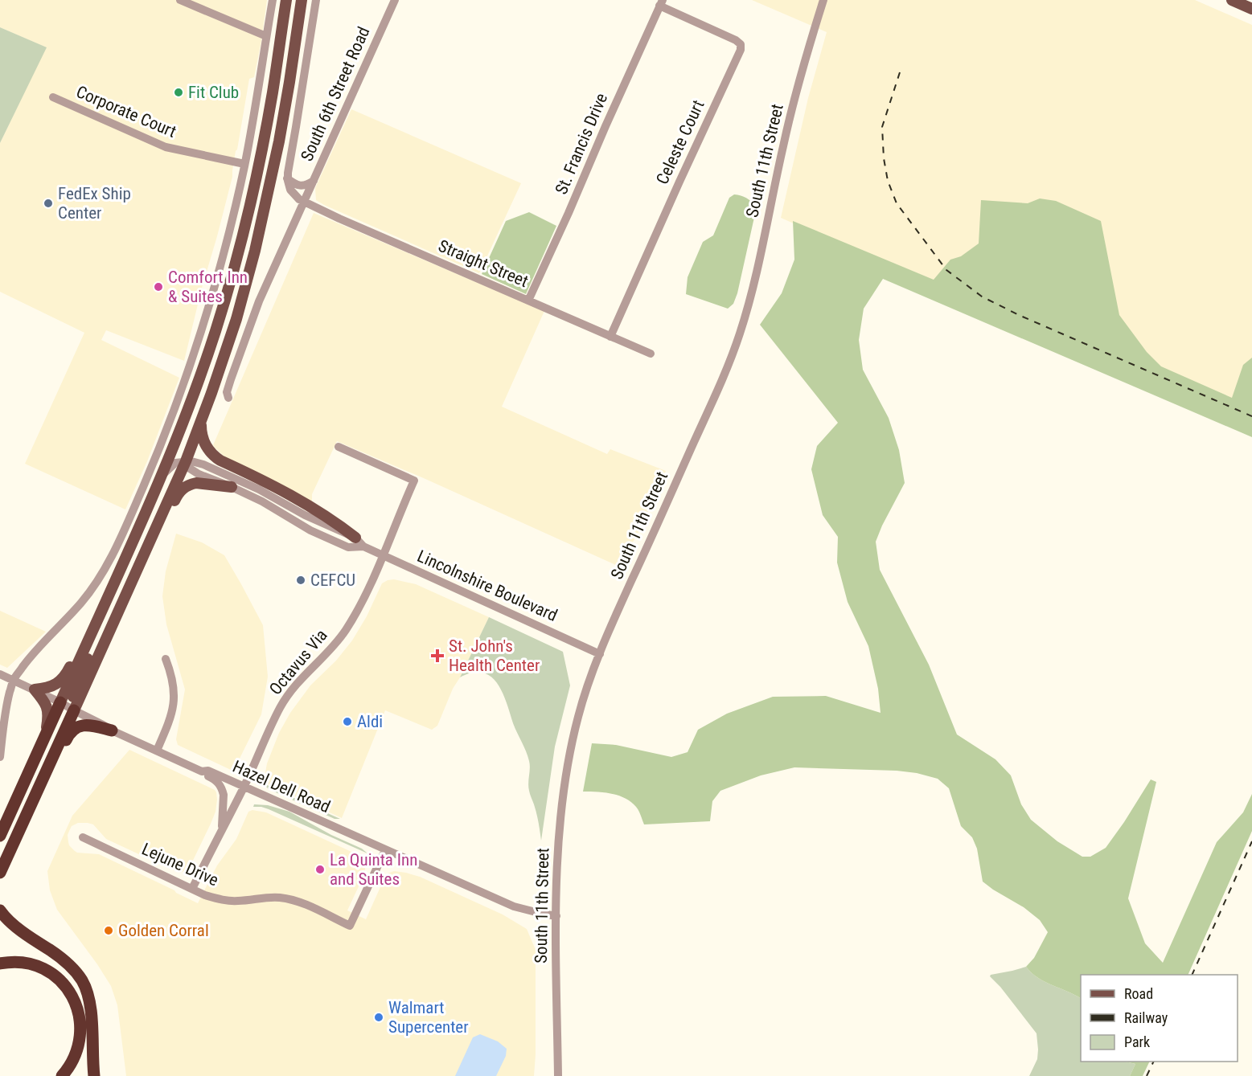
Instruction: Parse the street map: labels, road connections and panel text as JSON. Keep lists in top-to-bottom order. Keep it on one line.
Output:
{"streets":{"street":["South 6th Street Road","Corporate Court","Celeste Court","St. Francis Drive","South 11th Street","Straight Street","Lincolnshire Boulevard","Octavus Via","Hazel Dell Road","Lejune Drive"]},"crossings":[["South 6th Street Road","Straight Street"],["Celeste Court","St. Francis Drive"],["Celeste Court","Straight Street"],["St. Francis Drive","Straight Street"],["South 11th Street","Lincolnshire Boulevard"],["South 11th Street","Hazel Dell Road"],["Lincolnshire Boulevard","Octavus Via"],["Octavus Via","Hazel Dell Road"],["Octavus Via","Lejune Drive"],["Hazel Dell Road","Lejune Drive"]],"places":{"other":["Fit Club","FedEx Ship Center","Comfort Inn & Suites","CEFCU","Aldi","La Quinta Inn and Suites","Golden Corral","Walmart Supercenter"],"health":["St. John's Health Center"]},"legend":["Road","Railway","Park"]}
